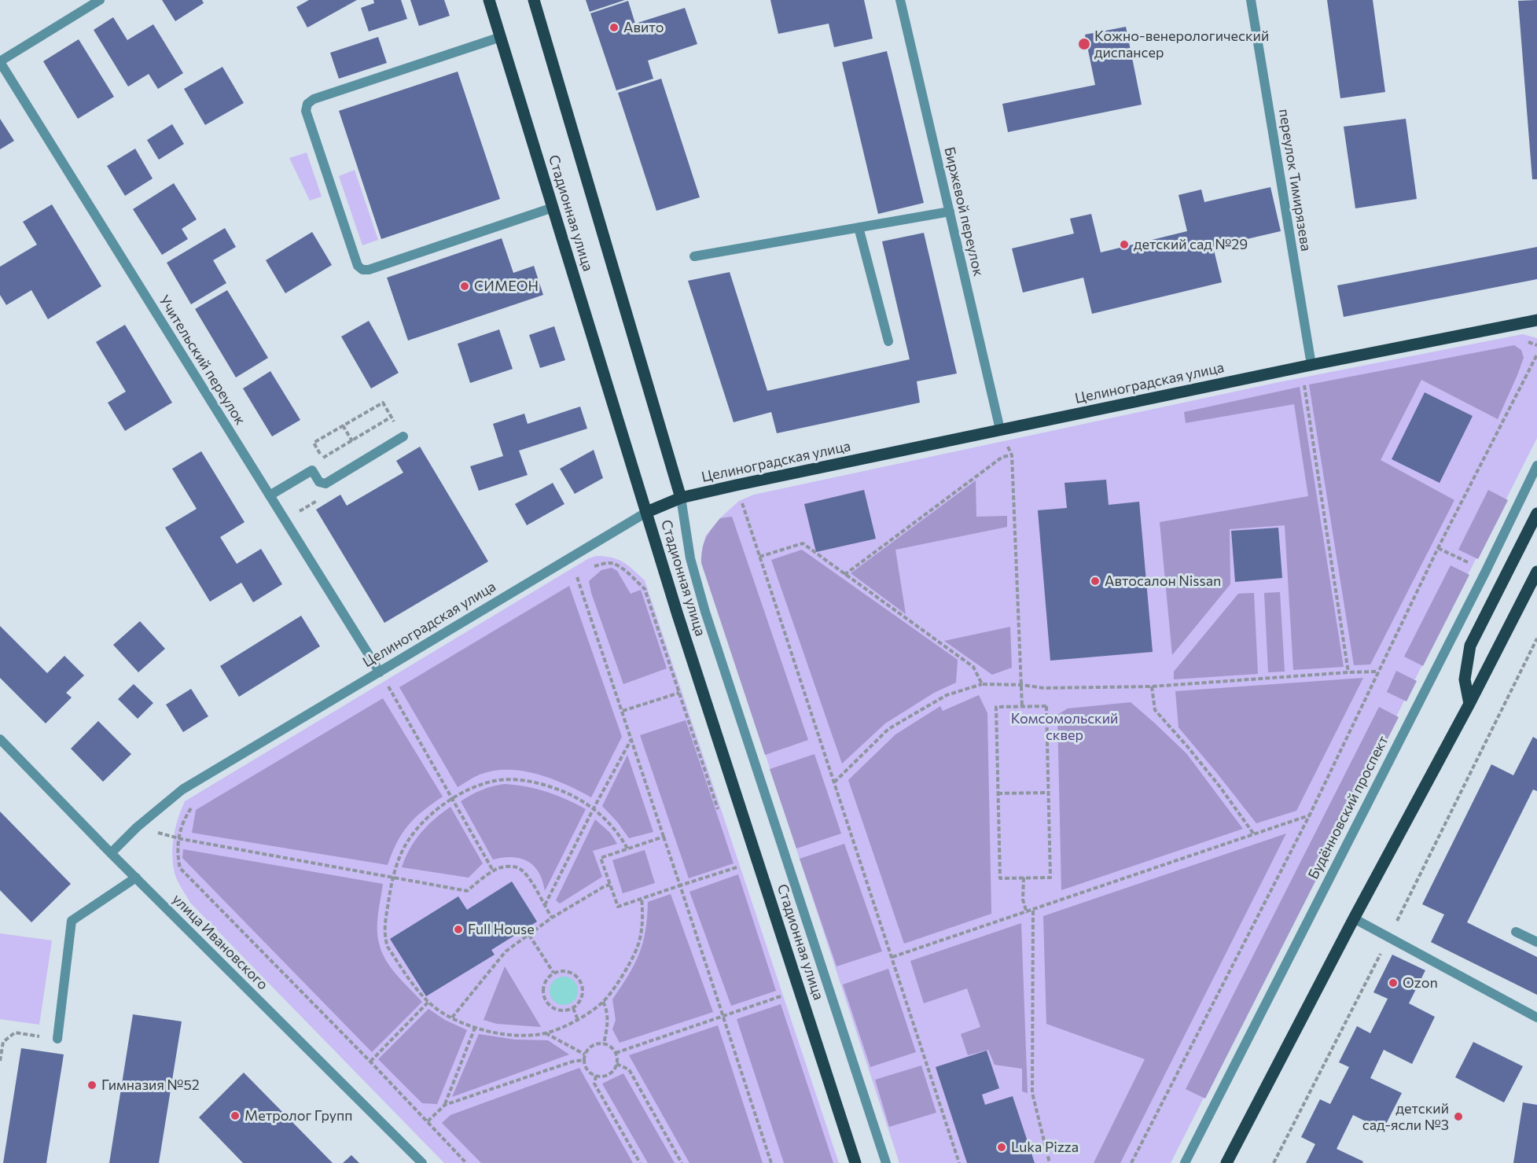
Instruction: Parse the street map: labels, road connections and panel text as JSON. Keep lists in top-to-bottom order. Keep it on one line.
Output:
{"streets":{"main road":["Стадионная улица","Целиноградская улица"],"street":["переулок Тимирязева","Биржевой переулок","Учительский переулок","Будённовский проспект","улица Ивановского"]},"crossings":[["переулок Тимирязева","Целиноградская улица"],["Биржевой переулок","Целиноградская улица"],["Стадионная улица","Целиноградская улица"],["Учительский переулок","Целиноградская улица"],["Целиноградская улица","улица Ивановского"]],"parks":["Комсомольский сквер"],"places":["Авито","Кожно-венерологический диспансер","детский сад №29","СИМЕОН","Автосалон Nissan","Full House","Ozon","Гимназия №52","Метролог Групп","детский сад-ясли №3","Luka Pizza"]}
